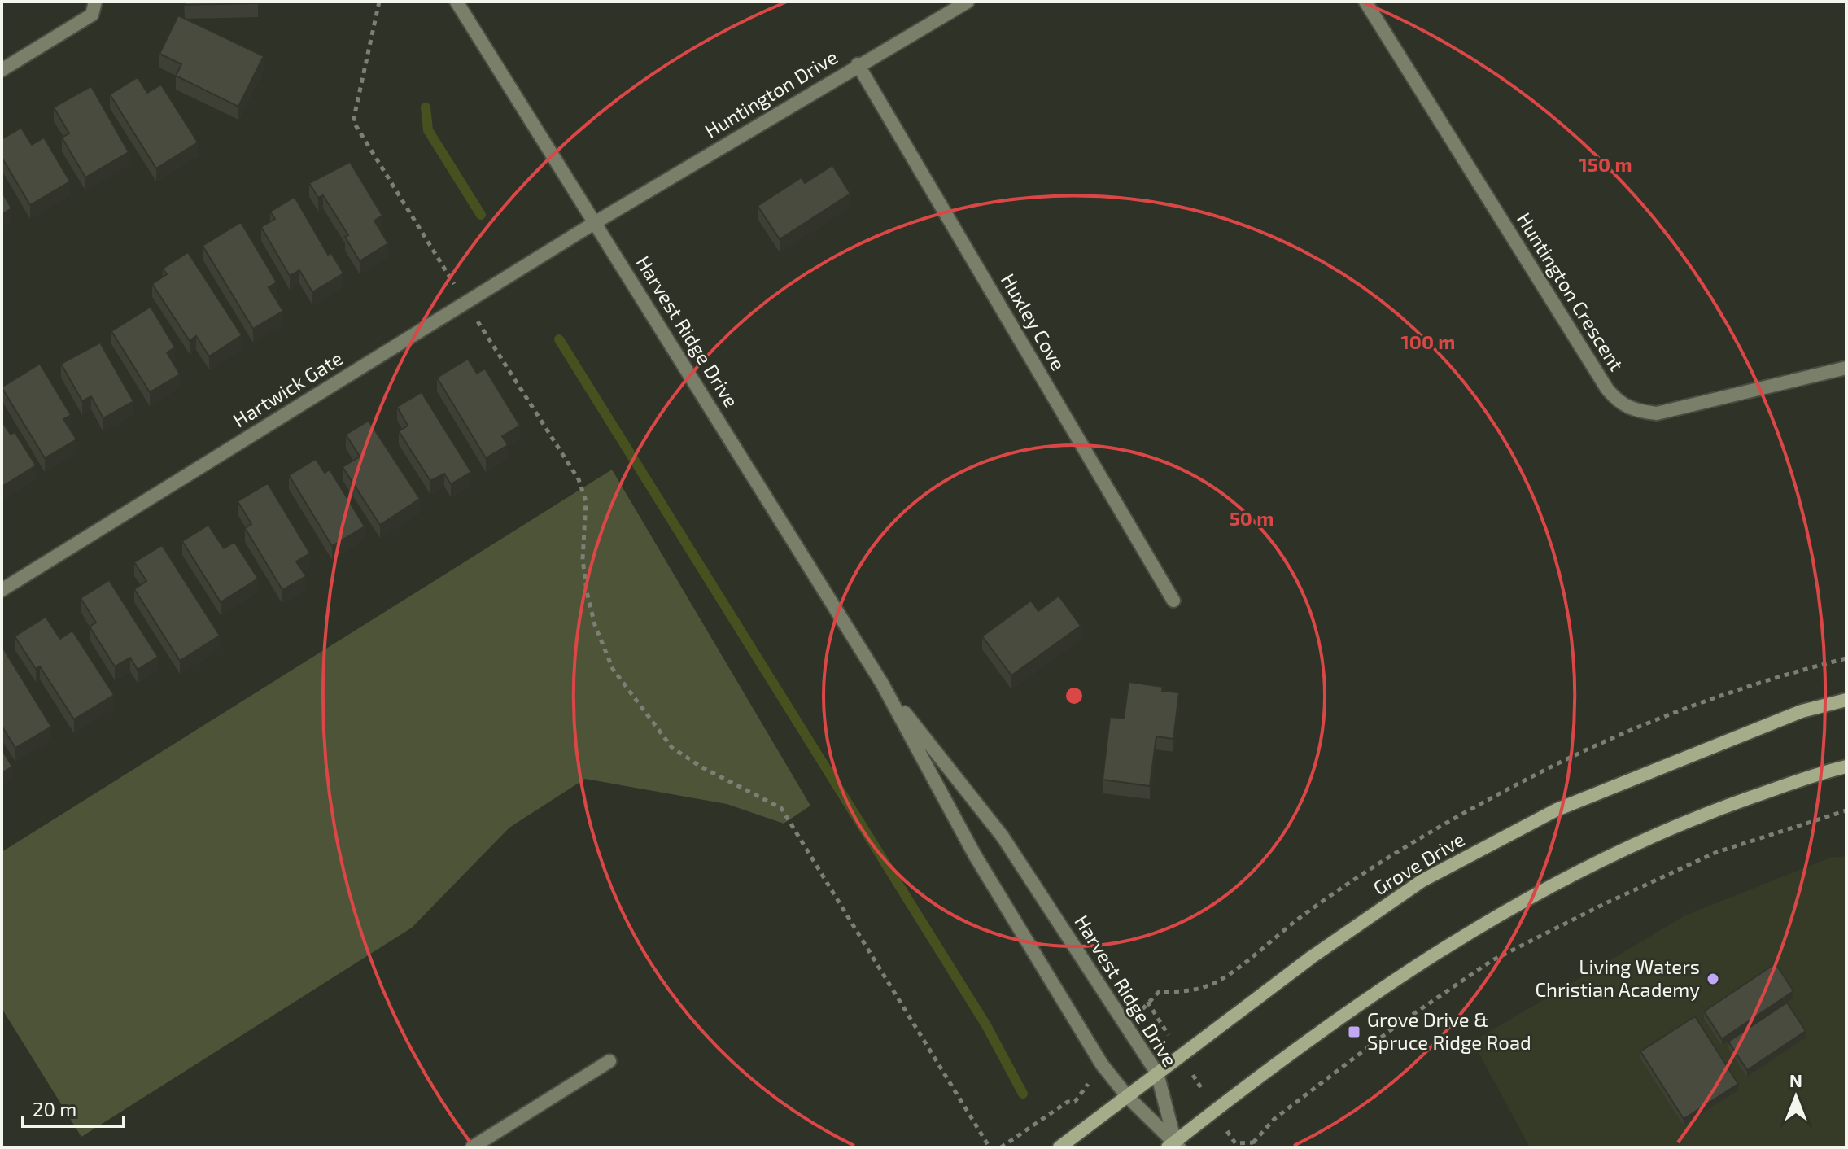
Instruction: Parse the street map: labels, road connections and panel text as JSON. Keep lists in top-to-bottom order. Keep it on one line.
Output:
{"streets":{"main road":["Grove Drive"],"street":["Huntington Drive","Huntington Crescent","Huxley Cove","Harvest Ridge Drive","Hartwick Gate"]},"crossings":[["Huntington Drive","Huxley Cove"],["Huntington Drive","Harvest Ridge Drive"],["Huntington Drive","Hartwick Gate"],["Harvest Ridge Drive","Hartwick Gate"],["Harvest Ridge Drive","Grove Drive"]],"places":{"other":["Living Waters Christian Academy"],"transit":["Grove Drive & Spruce Ridge Road"]},"scale_bar":"20 m","north":"top","rings":["150 m","100 m","50 m"]}
